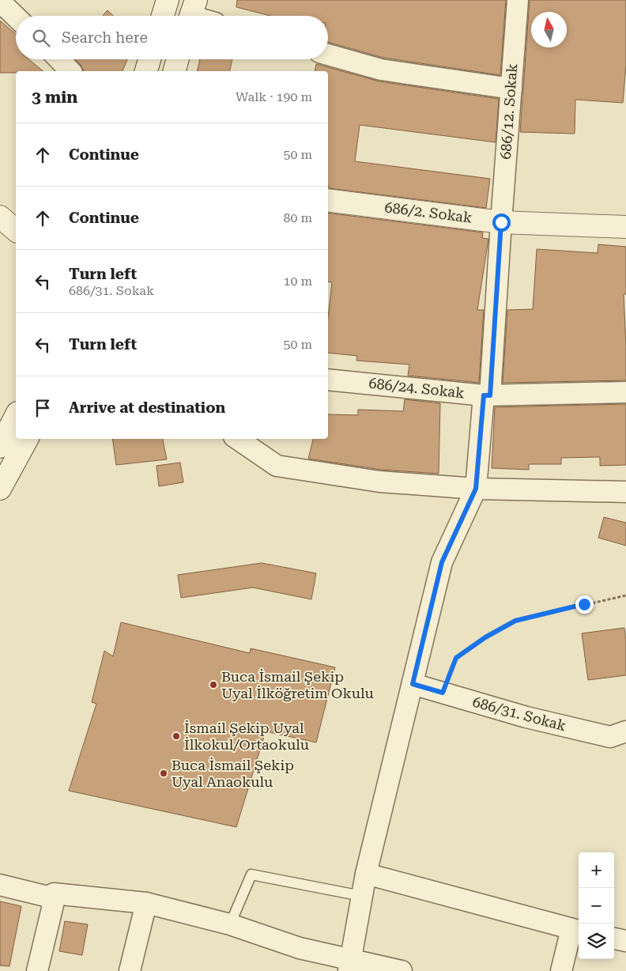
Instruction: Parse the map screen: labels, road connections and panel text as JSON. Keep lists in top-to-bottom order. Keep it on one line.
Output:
{"streets":{"street":["686/12. Sokak","686/2. Sokak","686/24. Sokak","686/31. Sokak"]},"crossings":[["686/12. Sokak","686/2. Sokak"],["686/12. Sokak","686/24. Sokak"],["686/12. Sokak","686/31. Sokak"]],"places":["Buca İsmail Şekip Uyal İlköğretim Okulu","İsmail Şekip Uyal İlkokul/Ortaokulu","Buca İsmail Şekip Uyal Anaokulu"],"north":"top","page":{"search":"Search here","heading":["3 min","Walk · 190 m"],"list":[["Continue","50 m"],["Continue","80 m"],["Turn left","686/31. Sokak","10 m"],["Turn left","50 m"],"Arrive at destination"],"map_buttons":["+","−"]}}
